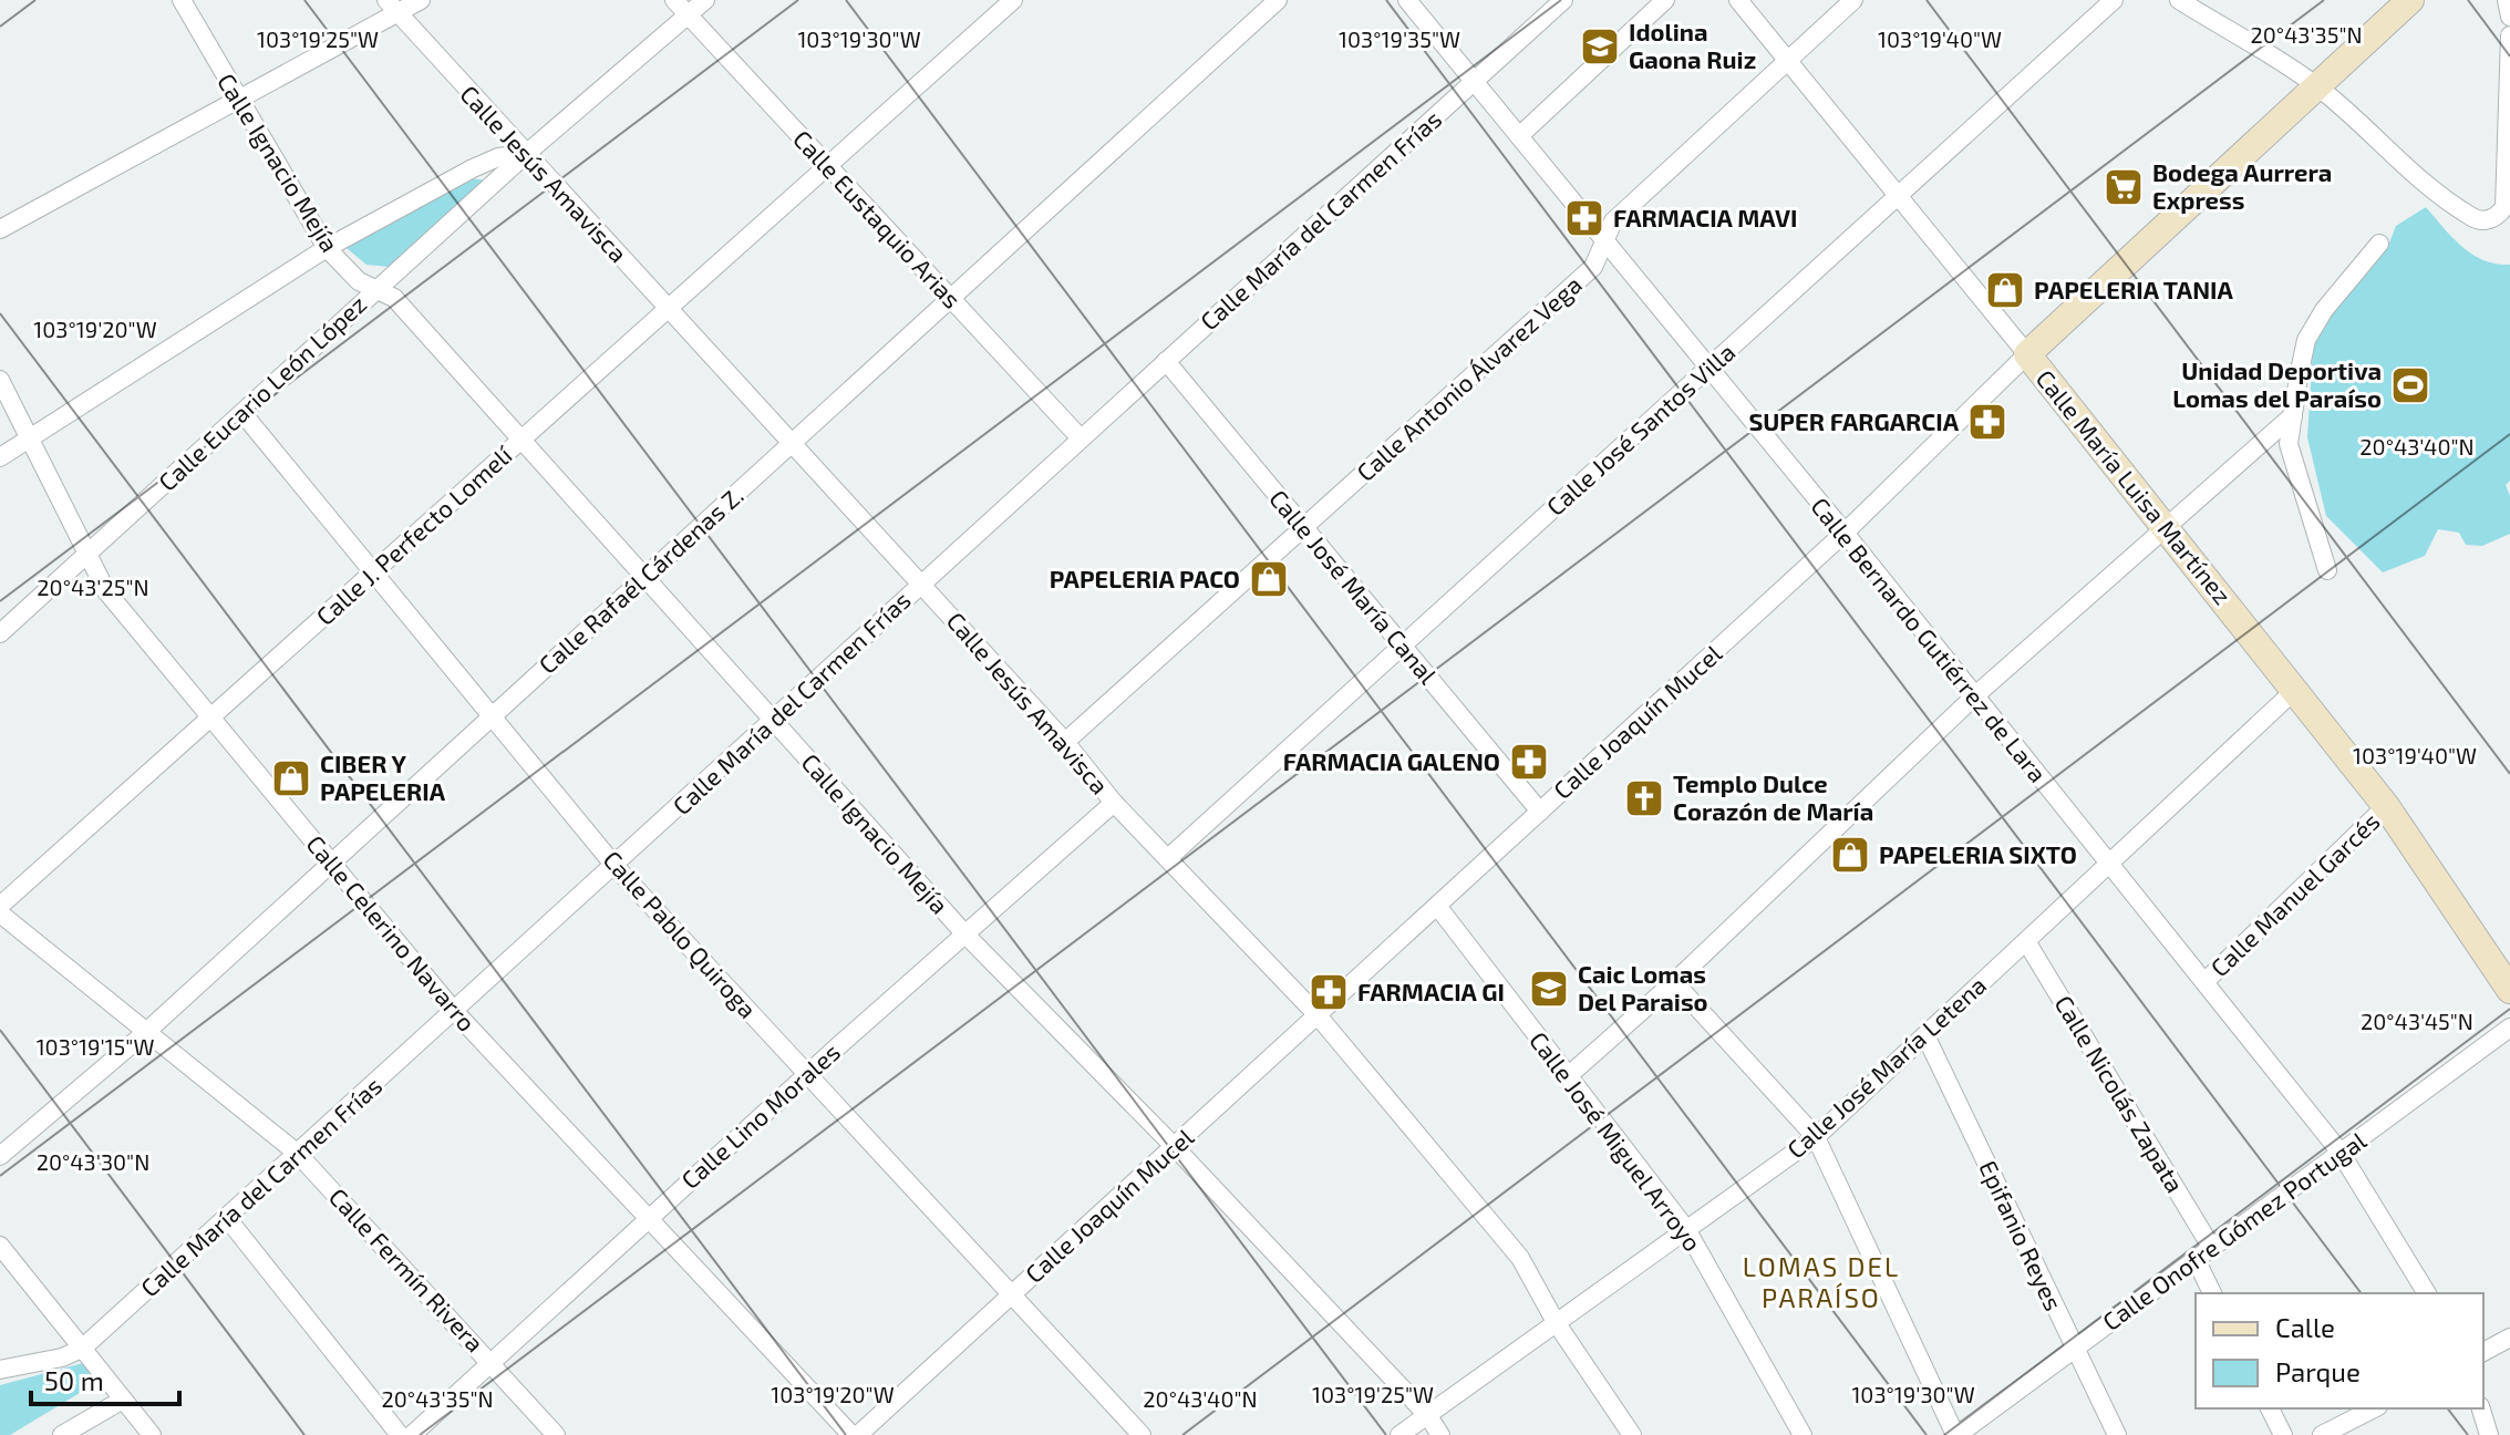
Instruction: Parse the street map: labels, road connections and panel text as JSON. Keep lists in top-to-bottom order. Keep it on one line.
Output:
{"streets":{"street":["Calle Ignacio Mejía","Calle Jesús Amavisca","Calle Eustaquio Arias","Calle María del Carmen Frías","Calle Antonio Álvarez Vega","Calle Eucario León López","Calle José Santos Villa","Calle María Luisa Martínez","Calle J. Perfecto Lomelí","Calle Rafaél Cárdenas Z.","Calle José María Canal","Calle Bernardo Gutiérrez de Lara","Calle Joaquín Mucel","Calle Manuel Garcés","Calle Celerino Navarro","Calle Pablo Quiroga","Calle José María Letena","Calle Nicolás Zapata","Calle Lino Morales","Calle José Miguel Arroyo","Calle Onofre Gómez Portugal","Epifanio Reyes","Calle Fermín Rivera"]},"crossings":[["Calle Ignacio Mejía","Calle María del Carmen Frías"],["Calle Ignacio Mejía","Calle Eucario León López"],["Calle Ignacio Mejía","Calle J. Perfecto Lomelí"],["Calle Ignacio Mejía","Calle Rafaél Cárdenas Z."],["Calle Ignacio Mejía","Calle Joaquín Mucel"],["Calle Ignacio Mejía","Calle José María Letena"],["Calle Ignacio Mejía","Calle Lino Morales"],["Calle Jesús Amavisca","Calle María del Carmen Frías"],["Calle Jesús Amavisca","Calle Antonio Álvarez Vega"],["Calle Jesús Amavisca","Calle Eucario León López"],["Calle Jesús Amavisca","Calle José Santos Villa"],["Calle Jesús Amavisca","Calle J. Perfecto Lomelí"],["Calle Jesús Amavisca","Calle Rafaél Cárdenas Z."],["Calle Jesús Amavisca","Calle Joaquín Mucel"],["Calle Jesús Amavisca","Calle José María Letena"],["Calle Jesús Amavisca","Calle Lino Morales"],["Calle Eustaquio Arias","Calle María del Carmen Frías"],["Calle Eustaquio Arias","Calle Eucario León López"],["Calle Eustaquio Arias","Calle J. Perfecto Lomelí"],["Calle Eustaquio Arias","Calle Rafaél Cárdenas Z."],["Calle María del Carmen Frías","Calle José María Canal"],["Calle María del Carmen Frías","Calle Bernardo Gutiérrez de Lara"],["Calle María del Carmen Frías","Calle Celerino Navarro"],["Calle María del Carmen Frías","Calle Pablo Quiroga"],["Calle María del Carmen Frías","Calle Fermín Rivera"],["Calle Antonio Álvarez Vega","Calle María Luisa Martínez"],["Calle Antonio Álvarez Vega","Calle José María Canal"],["Calle Antonio Álvarez Vega","Calle Bernardo Gutiérrez de Lara"],["Calle Eucario León López","Calle Celerino Navarro"],["Calle Eucario León López","Calle Pablo Quiroga"],["Calle José Santos Villa","Calle María Luisa Martínez"],["Calle José Santos Villa","Calle José María Canal"],["Calle José Santos Villa","Calle Bernardo Gutiérrez de Lara"],["Calle María Luisa Martínez","Calle Joaquín Mucel"],["Calle María Luisa Martínez","Calle Manuel Garcés"],["Calle María Luisa Martínez","Calle José María Letena"],["Calle J. Perfecto Lomelí","Calle Celerino Navarro"],["Calle J. Perfecto Lomelí","Calle Pablo Quiroga"],["Calle Rafaél Cárdenas Z.","Calle Celerino Navarro"],["Calle Rafaél Cárdenas Z.","Calle Pablo Quiroga"],["Calle Rafaél Cárdenas Z.","Calle Fermín Rivera"],["Calle José María Canal","Calle Joaquín Mucel"],["Calle Bernardo Gutiérrez de Lara","Calle Joaquín Mucel"],["Calle Bernardo Gutiérrez de Lara","Calle Manuel Garcés"],["Calle Bernardo Gutiérrez de Lara","Calle José María Letena"],["Calle Bernardo Gutiérrez de Lara","Calle Onofre Gómez Portugal"],["Calle Joaquín Mucel","Calle Celerino Navarro"],["Calle Joaquín Mucel","Calle Pablo Quiroga"],["Calle Joaquín Mucel","Calle José Miguel Arroyo"],["Calle Celerino Navarro","Calle Lino Morales"],["Calle Pablo Quiroga","Calle Lino Morales"],["Calle José María Letena","Calle Nicolás Zapata"],["Calle José María Letena","Calle José Miguel Arroyo"],["Calle José María Letena","Epifanio Reyes"],["Calle Nicolás Zapata","Calle Onofre Gómez Portugal"],["Calle Lino Morales","Calle Fermín Rivera"],["Calle Onofre Gómez Portugal","Epifanio Reyes"]],"districts":["LOMAS DEL PARAÍSO"],"places":{"school or university":["Idolina Gaona Ruiz","Caic Lomas Del Paraiso"],"supermarket":["Bodega Aurrera Express"],"pharmacy":["FARMACIA MAVI","SUPER FARGARCIA","FARMACIA GALENO","FARMACIA GI"],"shop":["PAPELERIA TANIA","PAPELERIA PACO","CIBER Y PAPELERIA","PAPELERIA SIXTO"],"sports":["Unidad Deportiva Lomas del Paraíso"],"church":["Templo Dulce Corazón de María"]},"legend":["Calle","Parque"],"scale_bar":"50 m","coordinates":["20°43'35\"N","103°19'25\"W","103°19'30\"W","103°19'35\"W","103°19'40\"W","103°19'20\"W","20°43'40\"N","20°43'25\"N","20°43'45\"N","103°19'15\"W","20°43'30\"N"]}
